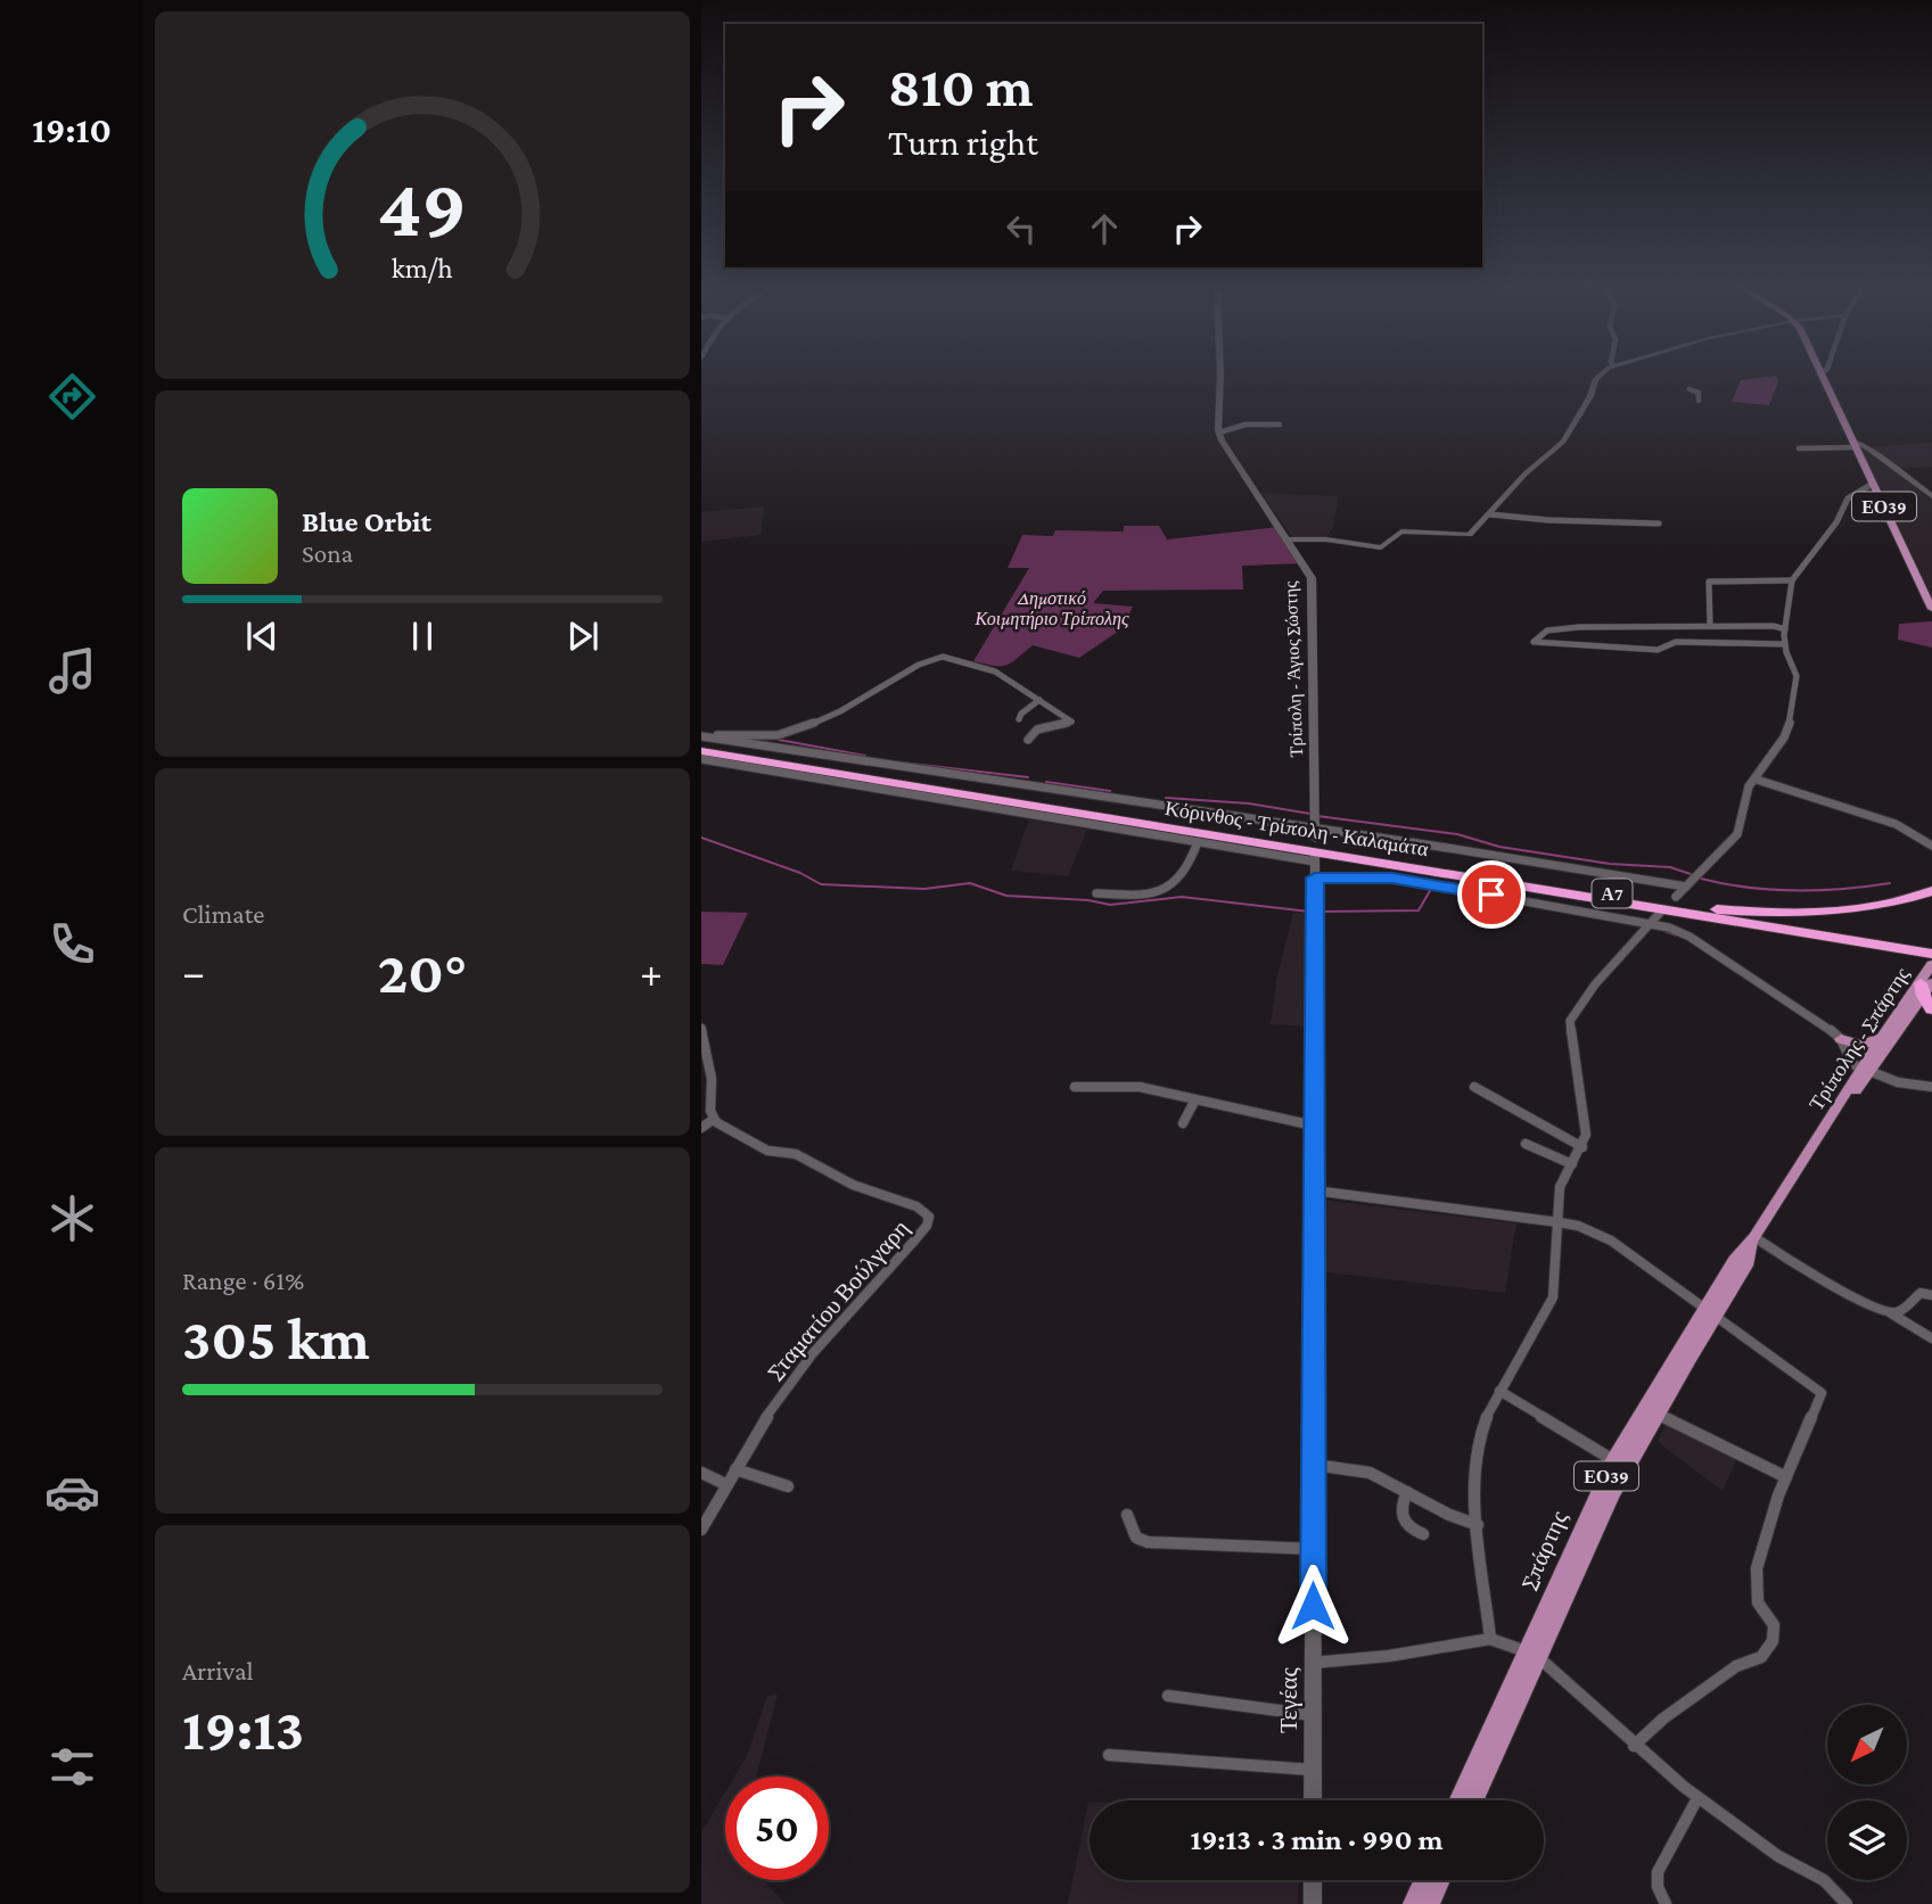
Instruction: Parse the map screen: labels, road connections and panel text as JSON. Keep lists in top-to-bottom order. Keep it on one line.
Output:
{"streets":{"highway":["Κόρινθος - Τρίπολη - Καλαμάτα","Α7"],"main road":["ΕΟ39","Τρίπολη - Άγιος Σώστης","Τρίπολης - Σπάρτης","Σπάρτης","Τεγέας"],"street":["Σταματίου Βούλγαρη"]},"crossings":[["Κόρινθος - Τρίπολη - Καλαμάτα","Τρίπολης - Σπάρτης"],["Τρίπολης - Σπάρτης","Σπάρτης"]],"parks":["Δημοτικό Κοιμητήριο Τρίπολης"],"north":"bottom left","page":{"tabs":"19:10","turn":["810 m","Turn right"],"song":["Blue Orbit","Sona"],"tile":["Climate",["Range · 61%","305 km"],["Arrival","19:13"]],"heat":["−","20°","+"],"limit":"50","trip":"19:13 · 3 min · 990 m","gauge":["49","km/h"]}}
